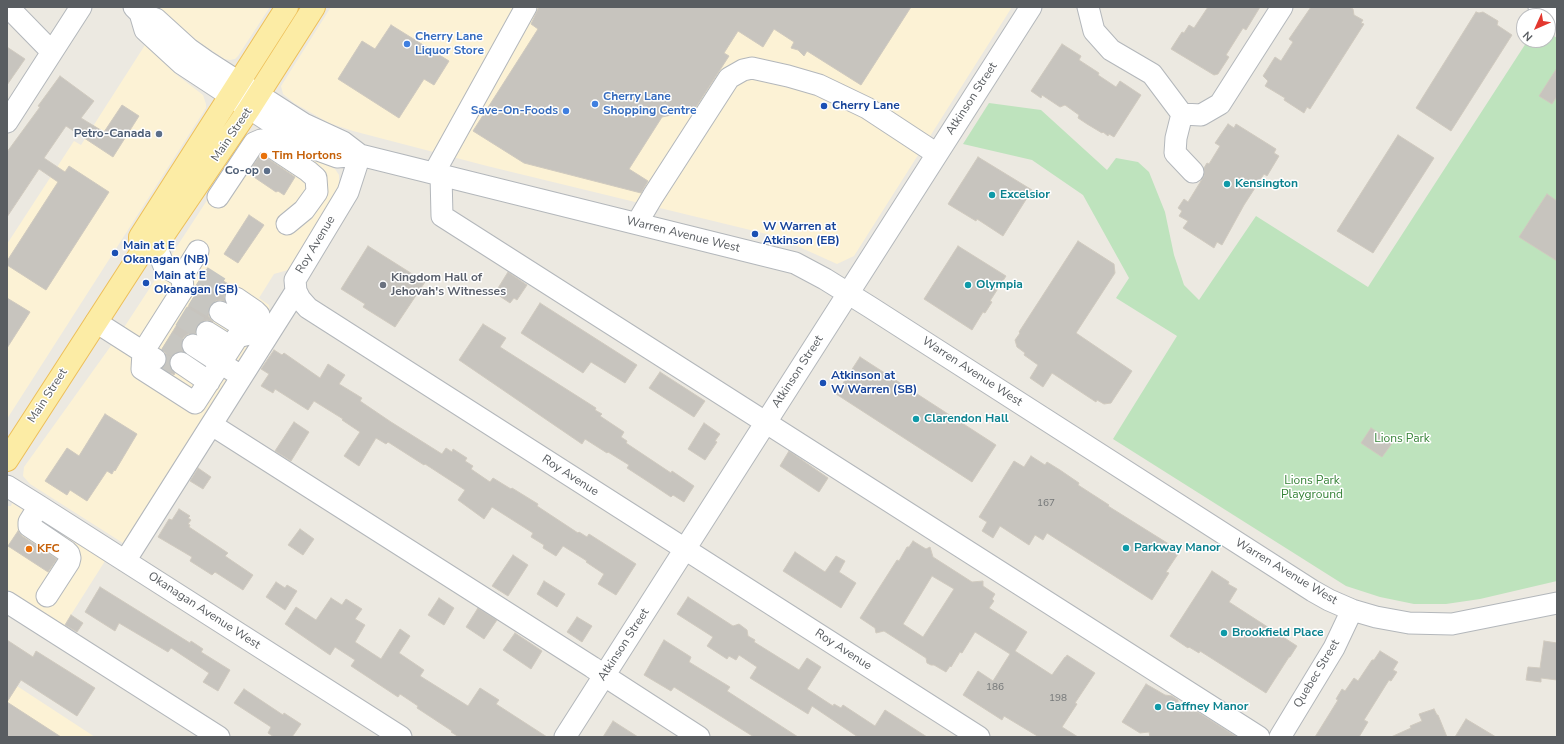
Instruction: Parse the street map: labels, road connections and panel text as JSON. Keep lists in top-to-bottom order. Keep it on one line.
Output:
{"streets":{"main road":["Main Street"],"street":["Atkinson Street","Warren Avenue West","Roy Avenue","Okanagan Avenue West","Quebec Street"]},"crossings":[["Atkinson Street","Warren Avenue West"],["Atkinson Street","Roy Avenue"],["Main Street","Warren Avenue West"],["Warren Avenue West","Roy Avenue"],["Warren Avenue West","Quebec Street"]],"parks":["Lions Park","Lions Park Playground"],"places":["Cherry Lane Liquor Store","Cherry Lane Shopping Centre","Cherry Lane","Save-On-Foods","Petro-Canada","Tim Hortons","Co-op","Kensington","Excelsior","W Warren at Atkinson (EB)","Main at E Okanagan (NB)","Main at E Okanagan (SB)","Kingdom Hall of Jehovah's Witnesses","Olympia","Atkinson at W Warren (SB)","Clarendon Hall","Parkway Manor","KFC","Brookfield Place","Gaffney Manor"],"house_numbers":["167","186","198"],"north":"bottom left"}
